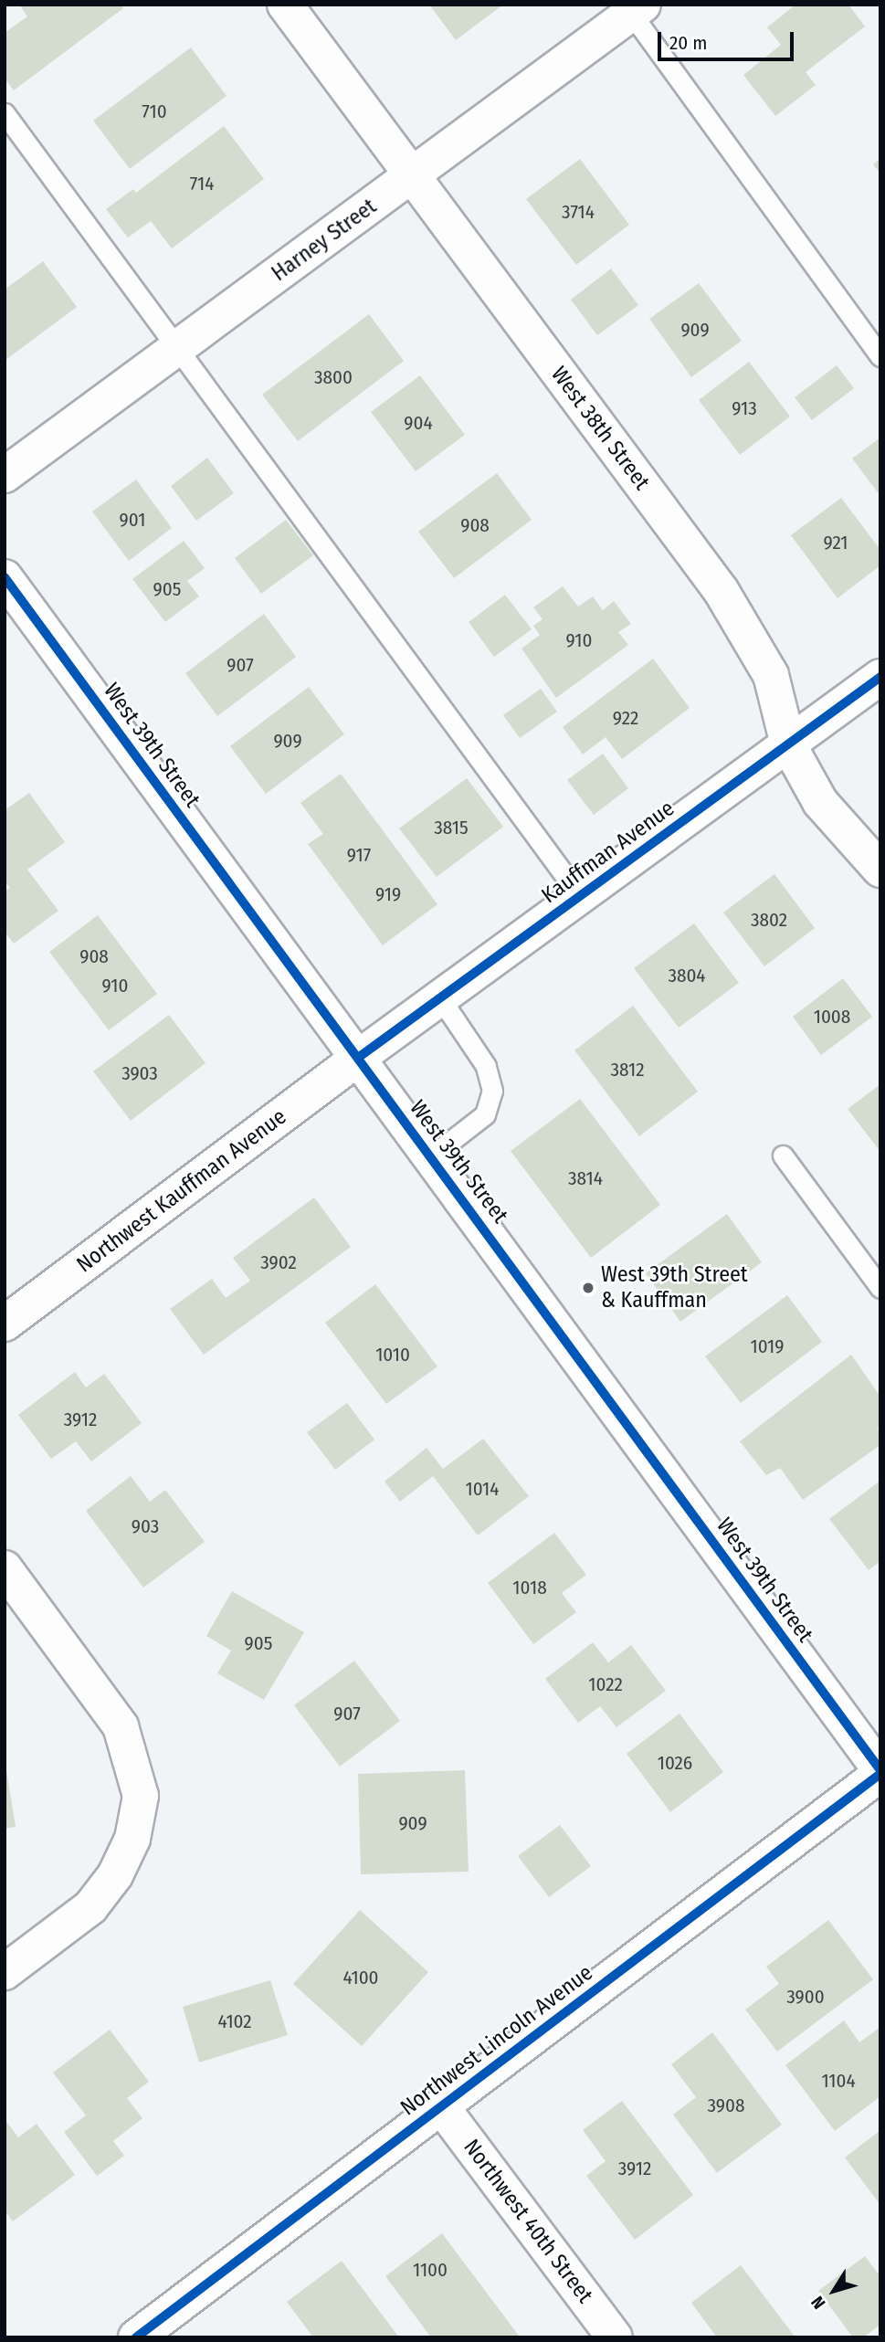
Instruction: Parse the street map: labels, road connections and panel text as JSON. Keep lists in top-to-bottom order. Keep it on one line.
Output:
{"streets":{"street":["Harney Street","West 38th Street","West 39th Street","Kauffman Avenue","Northwest Kauffman Avenue","Northwest Lincoln Avenue","Northwest 40th Street"]},"crossings":[["Harney Street","West 38th Street"],["West 38th Street","Kauffman Avenue"],["West 39th Street","Kauffman Avenue"],["West 39th Street","Northwest Kauffman Avenue"],["West 39th Street","Northwest Lincoln Avenue"],["Kauffman Avenue","Northwest Kauffman Avenue"],["Northwest Lincoln Avenue","Northwest 40th Street"]],"places":["West 39th Street & Kauffman"],"house_numbers":["710","714","3714","909","3800","913","904","901","908","921","905","910","907","922","909","3815","917","919","3802","908","3804","910","1008","3812","3903","3814","3902","1019","1010","3912","1014","903","1018","905","1022","907","1026","909","4100","3900","4102","1104","3908","3912","1100"],"scale_bar":"20 m","north":"bottom left"}
